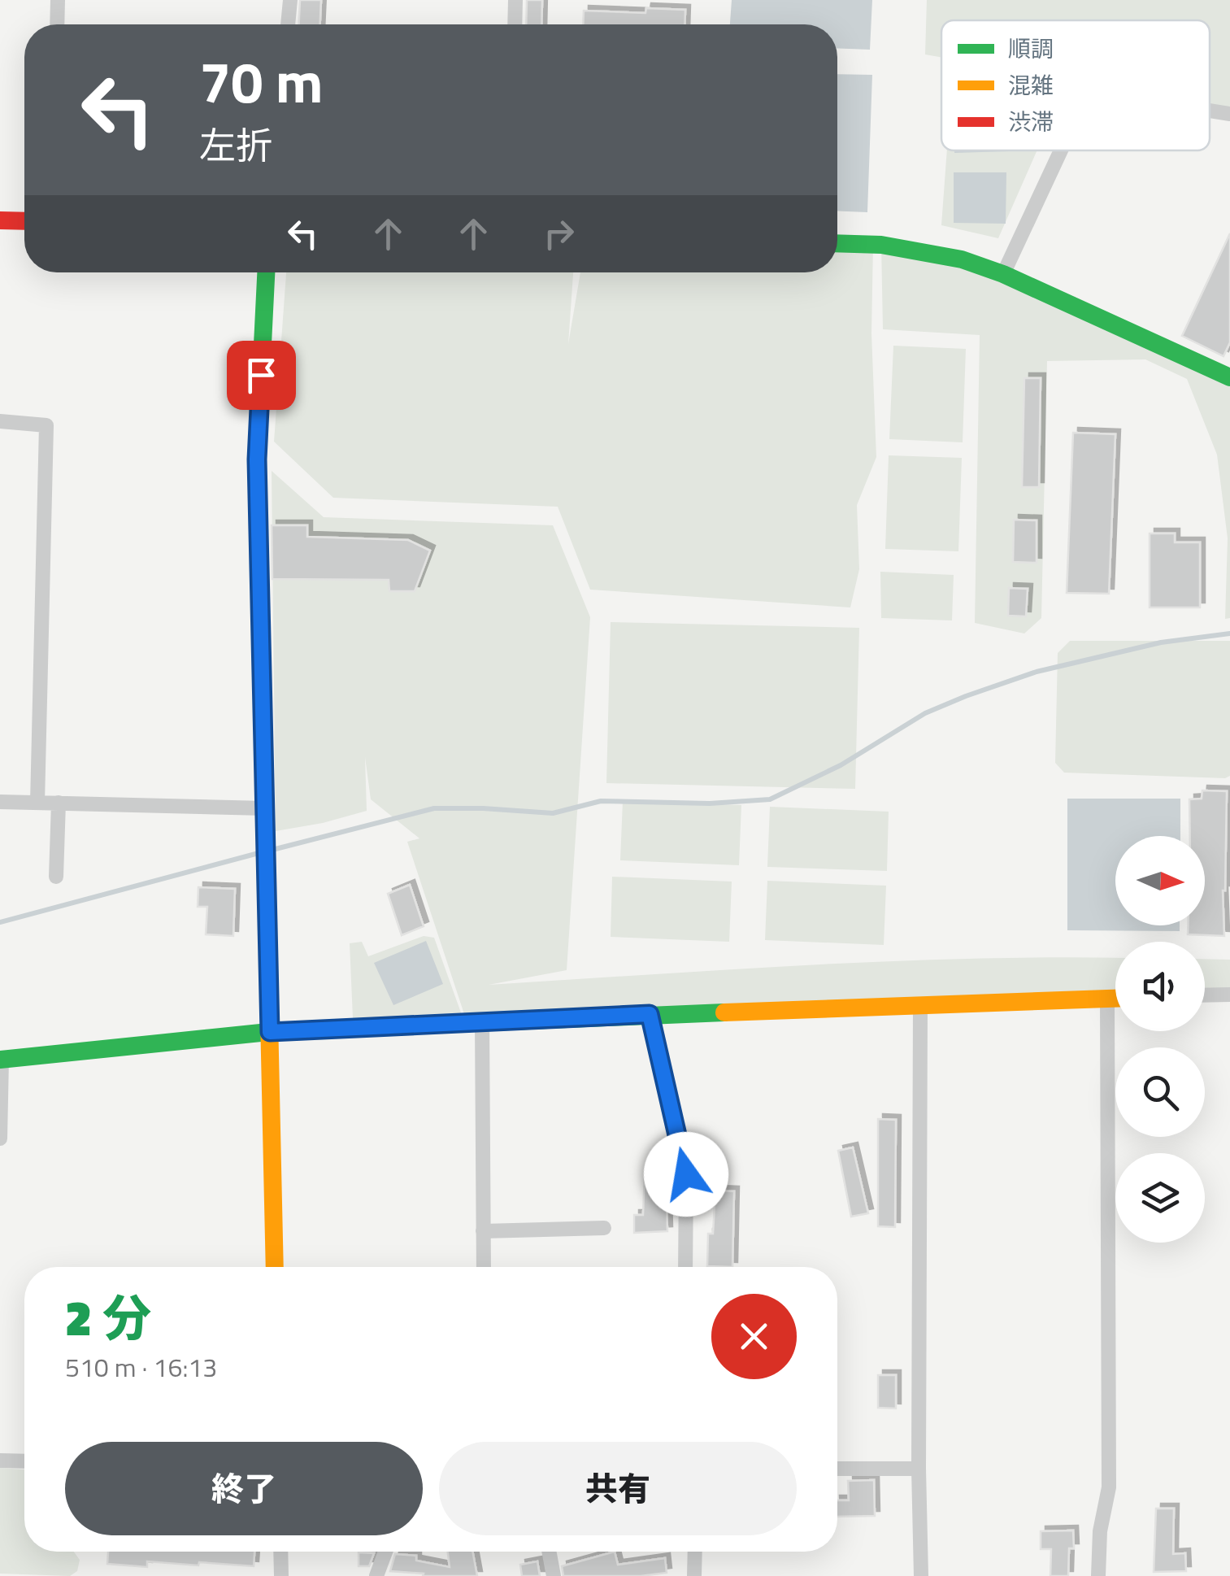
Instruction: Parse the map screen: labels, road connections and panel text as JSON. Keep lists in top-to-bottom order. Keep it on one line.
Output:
{"legend":["順調","混雑","渋滞"],"north":"right","page":{"turn":["70 m","左折"],"heading":["2 分","510 m · 16:13"],"buttons":["終了","共有"]}}
